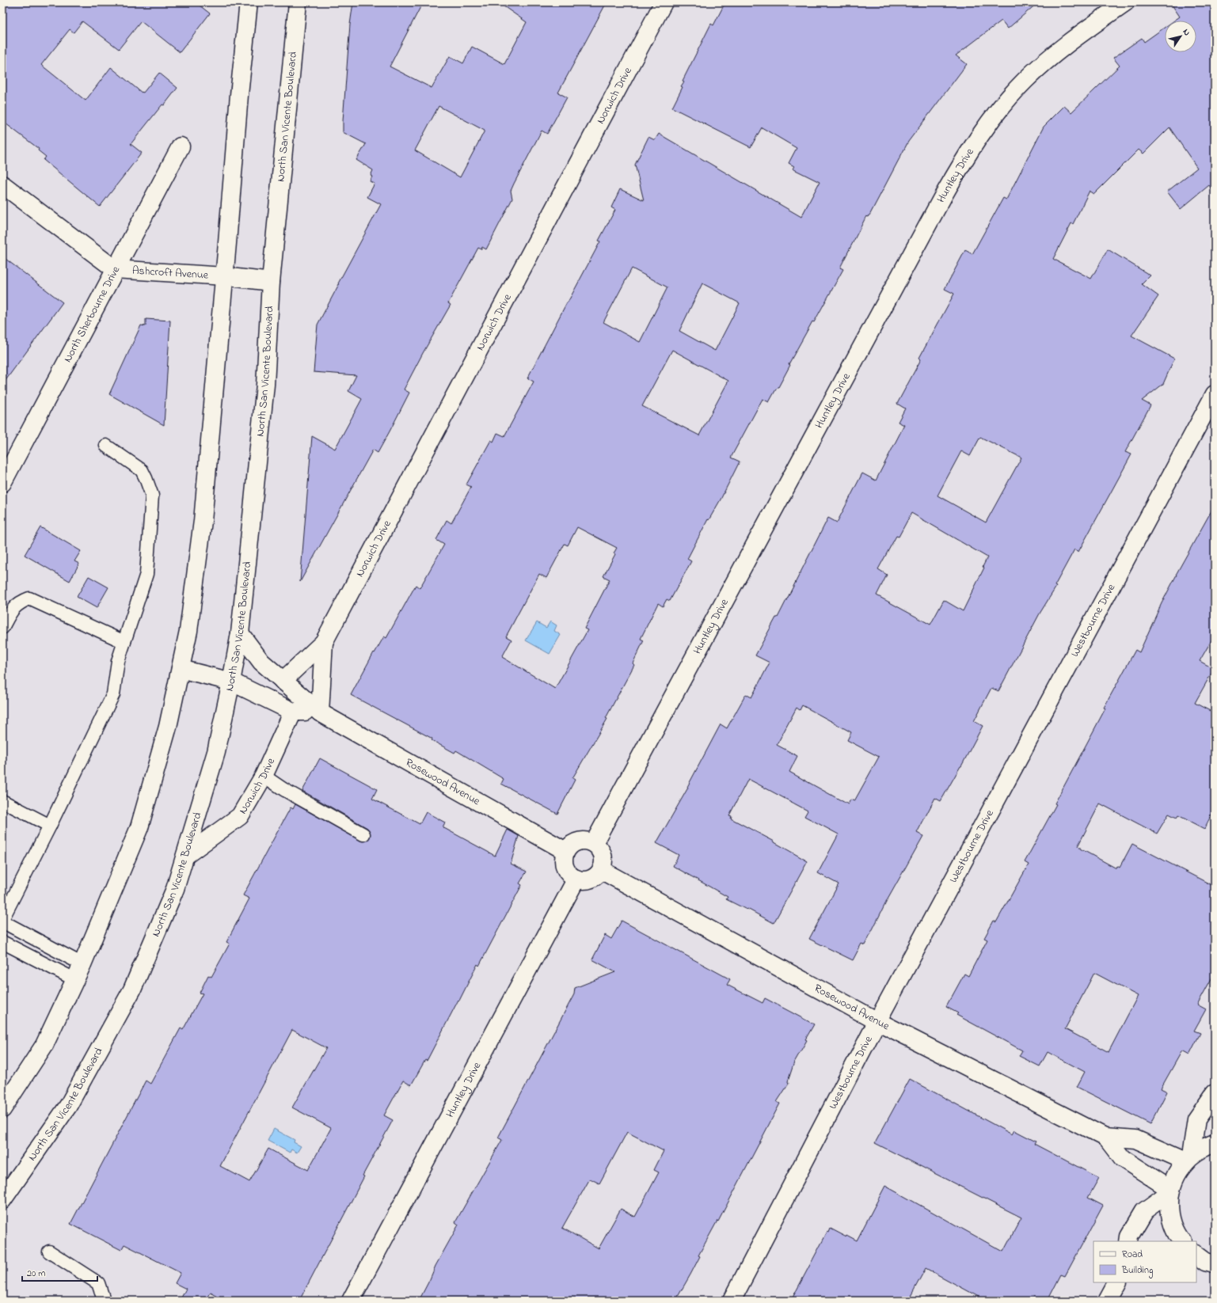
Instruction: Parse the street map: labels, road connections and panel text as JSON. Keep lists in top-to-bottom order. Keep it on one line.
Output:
{"streets":{"street":["Norwich Drive","North San Vicente Boulevard","Huntley Drive","Ashcroft Avenue","North Sherbourne Drive","Westbourne Drive","Rosewood Avenue"]},"crossings":[["Norwich Drive","North San Vicente Boulevard"],["Norwich Drive","Rosewood Avenue"],["North San Vicente Boulevard","Ashcroft Avenue"],["North San Vicente Boulevard","Rosewood Avenue"],["Huntley Drive","Rosewood Avenue"],["Ashcroft Avenue","North Sherbourne Drive"],["Westbourne Drive","Rosewood Avenue"]],"legend":["Road","Building"],"scale_bar":"20 m","north":"top right"}
